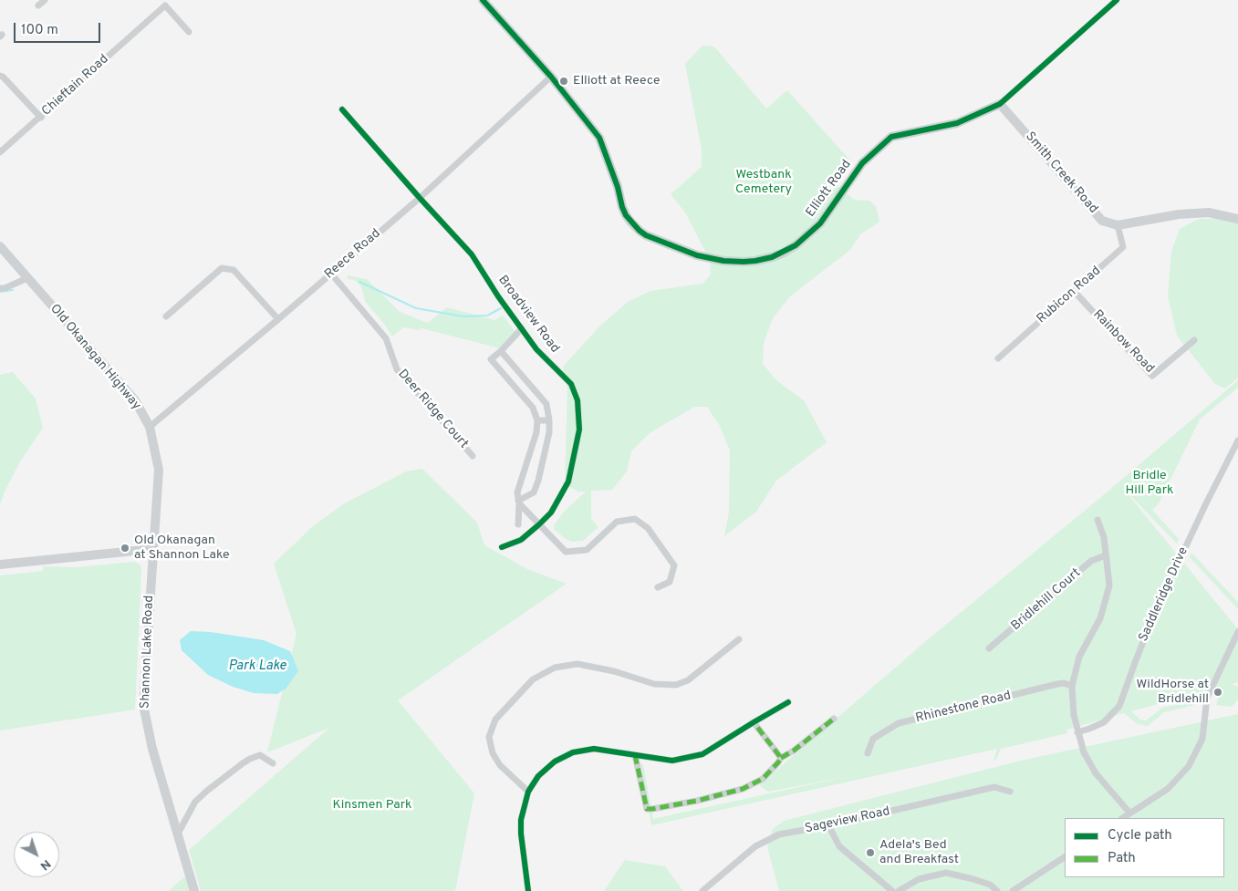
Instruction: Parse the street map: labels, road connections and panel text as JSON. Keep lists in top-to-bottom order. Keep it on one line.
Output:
{"streets":{"street":["Chieftain Road","Smith Creek Road","Elliott Road","Reece Road","Rubicon Road","Broadview Road","Rainbow Road","Old Okanagan Highway","Deer Ridge Court","Saddleridge Drive","Bridlehill Court","Shannon Lake Road","Rhinestone Road","Sageview Road"]},"crossings":[["Smith Creek Road","Elliott Road"],["Smith Creek Road","Rubicon Road"],["Elliott Road","Reece Road"],["Reece Road","Broadview Road"],["Reece Road","Old Okanagan Highway"],["Reece Road","Deer Ridge Court"],["Rubicon Road","Rainbow Road"],["Old Okanagan Highway","Shannon Lake Road"]],"water":["Park Lake"],"parks":["Westbank Cemetery","Bridle Hill Park","Kinsmen Park"],"places":["Elliott at Reece","Old Okanagan at Shannon Lake","WildHorse at Bridlehill","Adela's Bed and Breakfast"],"legend":["Cycle path","Path"],"scale_bar":"100 m","north":"bottom right"}
